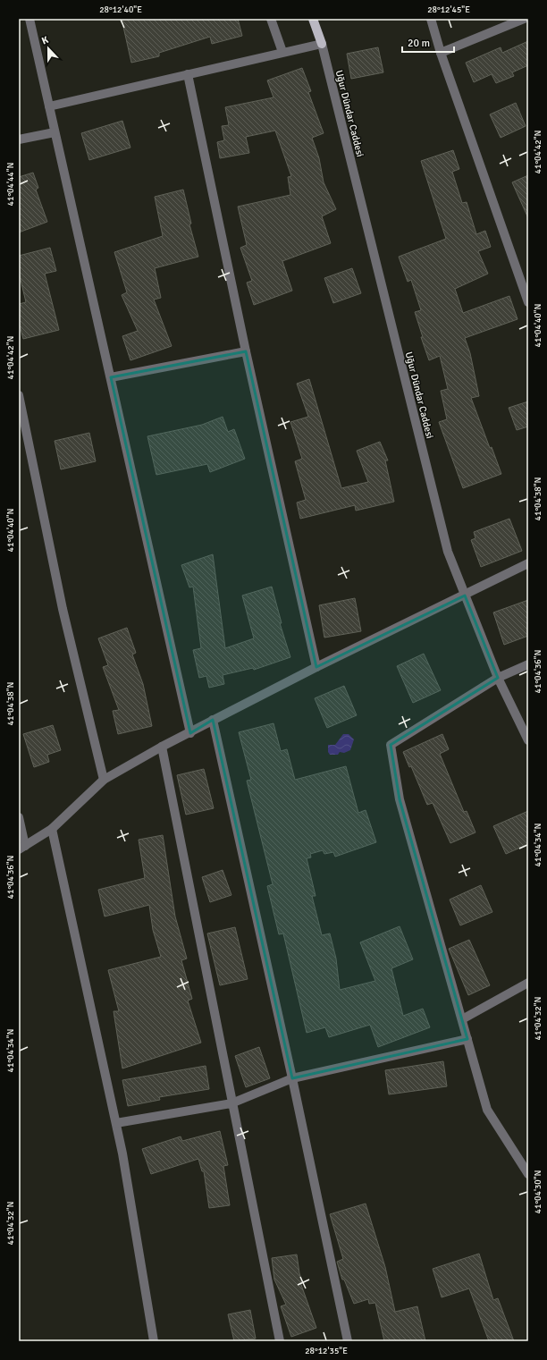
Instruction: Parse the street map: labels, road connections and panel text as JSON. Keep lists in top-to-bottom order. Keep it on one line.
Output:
{"streets":{"street":["Uğur Dündar Caddesi"]},"scale_bar":"20 m","north":"top","coordinates":["28°12'40\"E","28°12'45\"E","41°04'42\"N","41°04'44\"N","41°04'40\"N","41°04'38\"N","41°04'36\"N","41°04'34\"N","41°04'32\"N","41°04'30\"N","28°12'35\"E"]}
